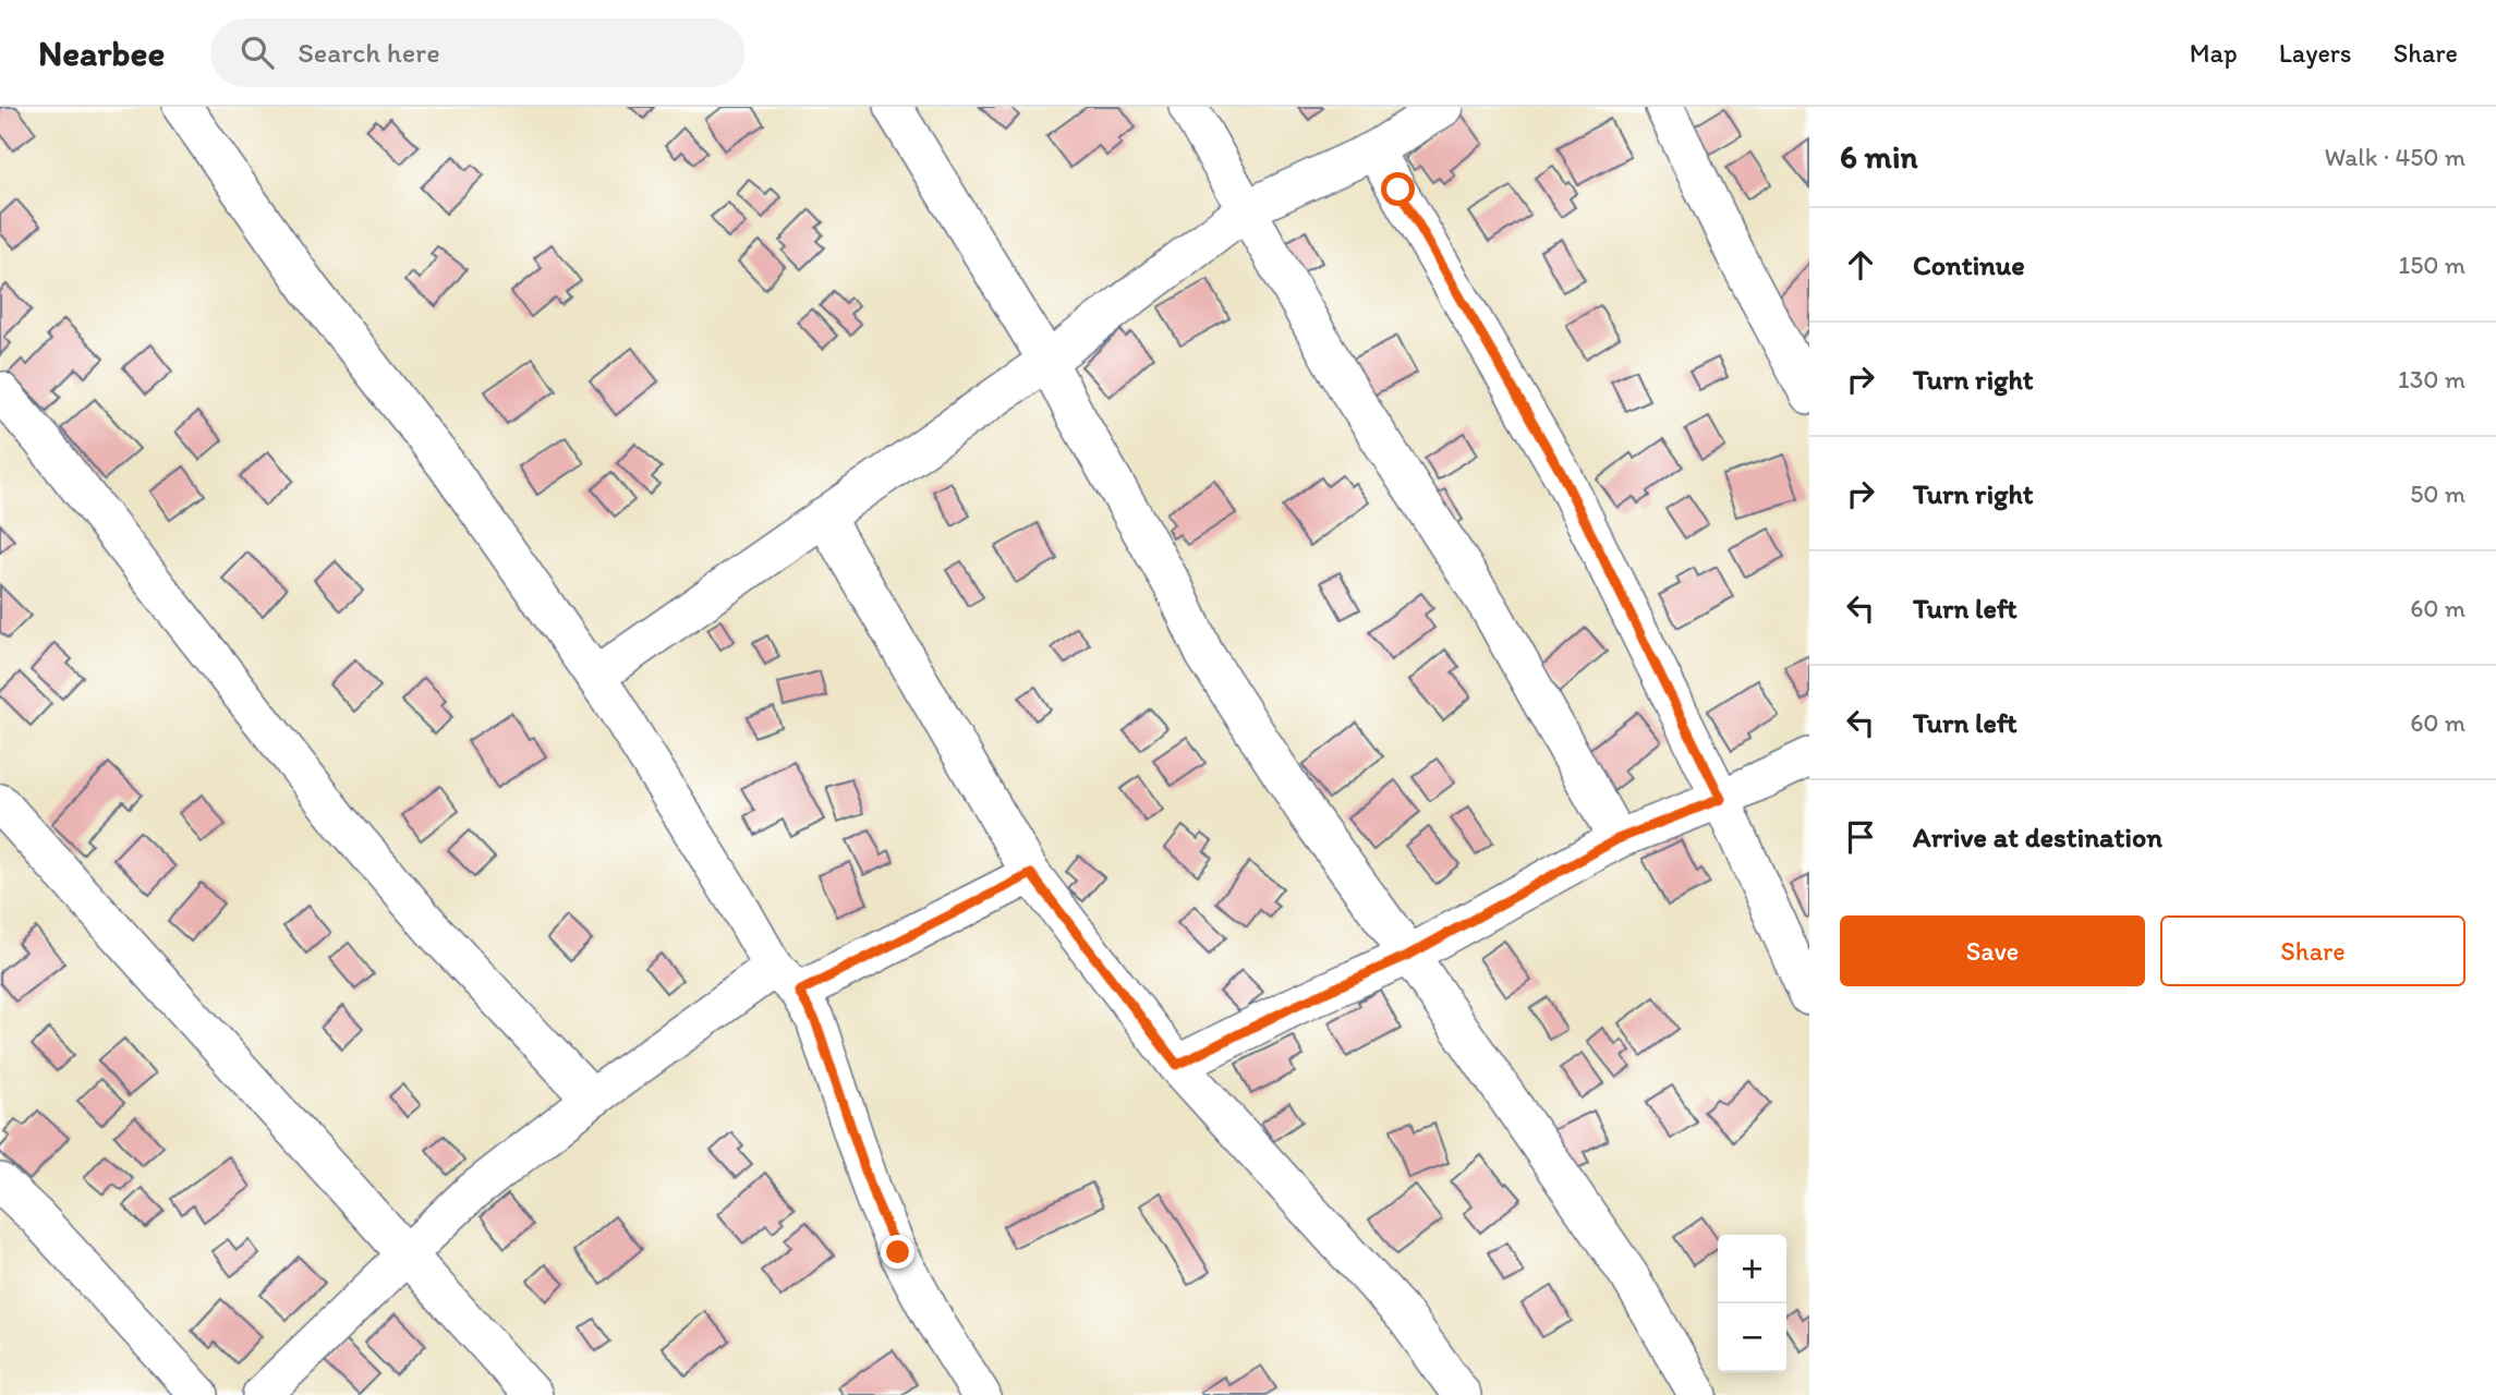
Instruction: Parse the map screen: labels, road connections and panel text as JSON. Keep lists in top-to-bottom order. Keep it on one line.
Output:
{"page":{"header":"Nearbee","search":"Search here","nav":["Map","Layers","Share"],"heading":["6 min","Walk · 450 m"],"list":[["Continue","150 m"],["Turn right","130 m"],["Turn right","50 m"],["Turn left","60 m"],["Turn left","60 m"],"Arrive at destination"],"buttons":["Save","Share"],"map_buttons":["+","−"]}}
